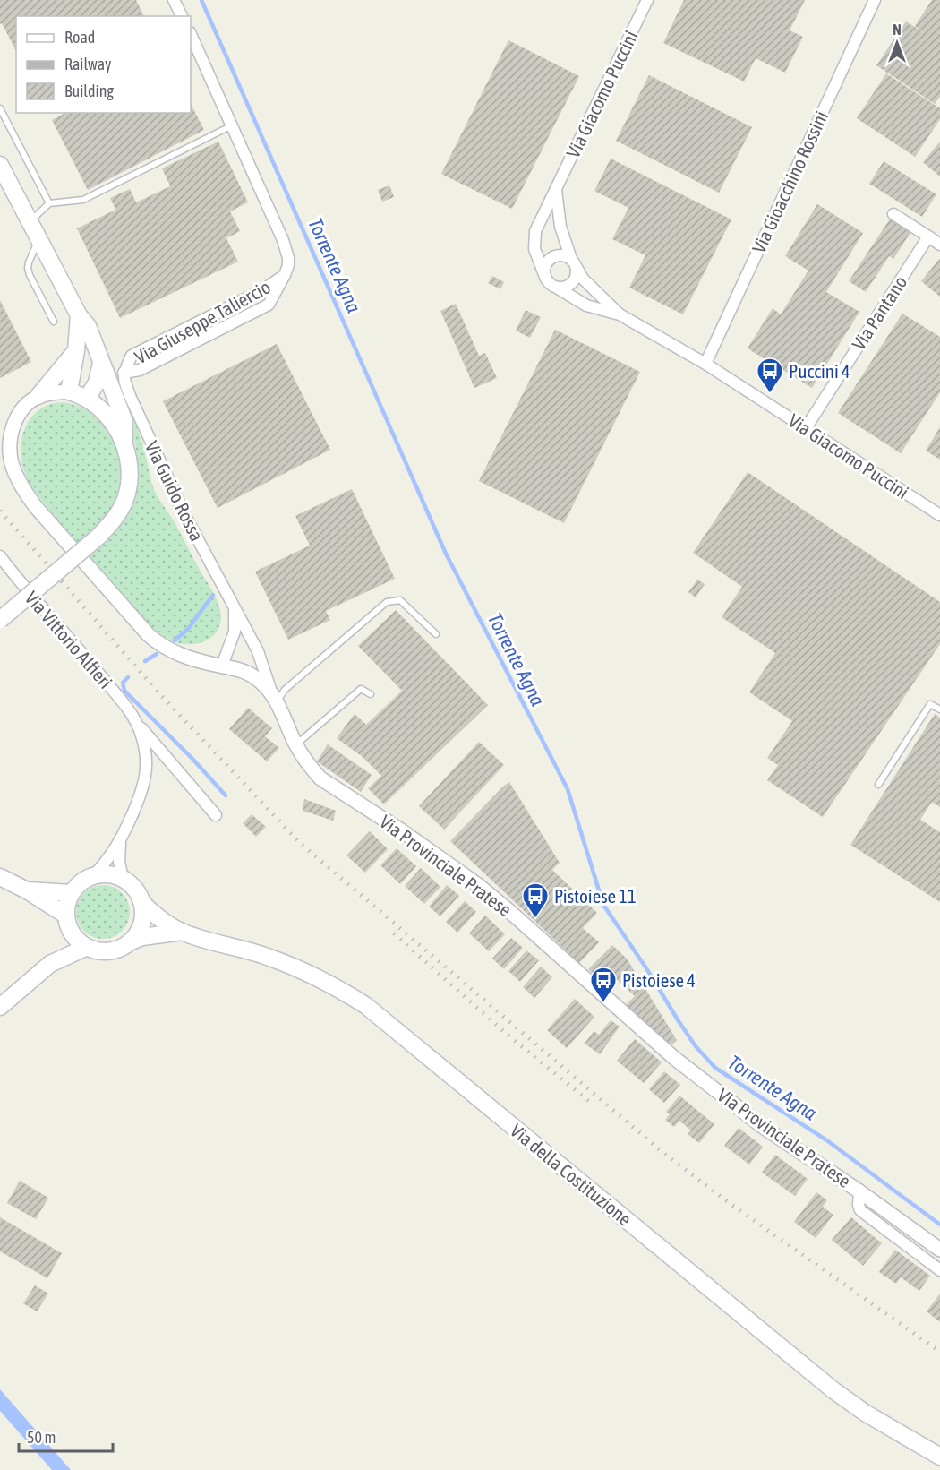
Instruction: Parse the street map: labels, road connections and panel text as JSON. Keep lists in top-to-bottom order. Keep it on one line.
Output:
{"streets":{"main road":["Via Guido Rossa","Via della Costituzione"],"street":["Via Giacomo Puccini","Via Gioacchino Rossini","Via Pantano","Via Giuseppe Taliercio","Via Vittorio Alfieri","Via Provinciale Pratese"]},"crossings":[["Via Giacomo Puccini","Via Gioacchino Rossini"],["Via Giacomo Puccini","Via Pantano"],["Via Giuseppe Taliercio","Via Guido Rossa"],["Via Guido Rossa","Via Provinciale Pratese"]],"water":["Torrente Agna"],"places":{"bus stop":["Puccini 4","Pistoiese 11","Pistoiese 4"]},"legend":["Road","Railway","Building"],"scale_bar":"50 m","north":"top"}
